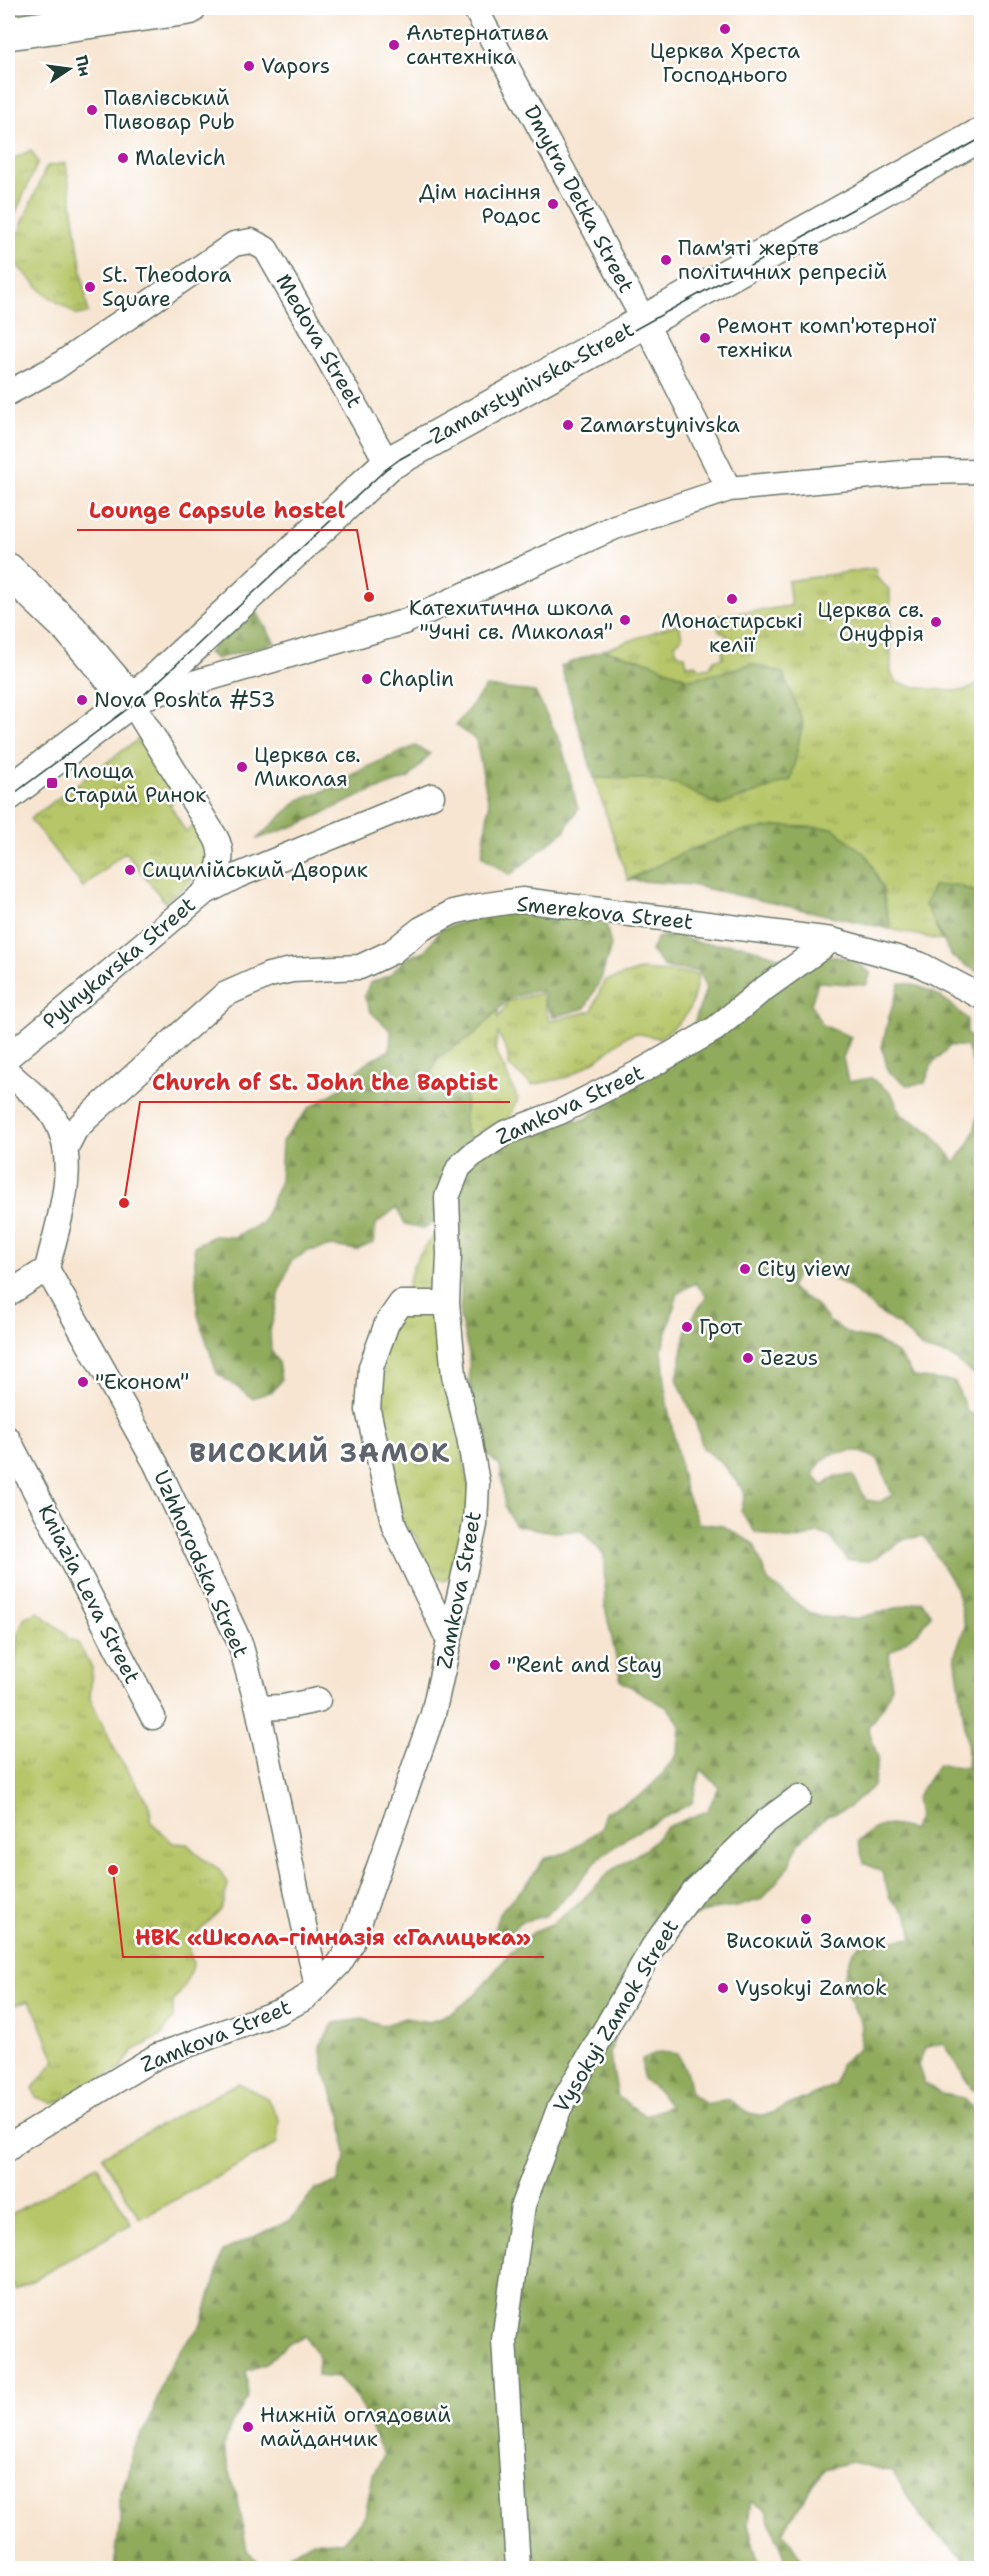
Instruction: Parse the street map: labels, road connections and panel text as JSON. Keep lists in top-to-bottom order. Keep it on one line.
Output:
{"streets":{"main road":["Zamarstynivska Street"],"street":["Dmytra Detka Street","Medova Street","Smerekova Street","Pylnykarska Street","Zamkova Street","Uzhhorodska Street","Kniazia Leva Street","Vysokyi Zamok Street"]},"crossings":[["Dmytra Detka Street","Zamarstynivska Street"],["Medova Street","Zamarstynivska Street"],["Zamarstynivska Street","Pylnykarska Street"],["Smerekova Street","Zamkova Street"],["Zamkova Street","Uzhhorodska Street"]],"districts":["ВИСОКИЙ ЗАМОК"],"places":{"other":["Церква Хреста Господнього","Альтернатива сантехніка","Vapors","Павлівський Пивовар Pub","Malevich","Дім насіння Родос","Пам'яті жертв політичних репресій","St. Theodora Square","Ремонт комп'ютерної техніки","Zamarstynivska","Lounge Capsule hostel","Монастирські келії","Катехитична школа \"Учні св. Миколая\"","Церква св. Онуфрія","Chaplin","Nova Poshta #53","Церква св. Миколая","Сицилійський Дворик","Church of St. John the Baptist","City view","Грот","Jezus","\"Економ\"","\"Rent and Stay","НВК «Школа-гімназія «Галицька»","Високий Замок","Vysokyi Zamok","Нижній оглядовий майданчик"],"transit":["Площа Старий Ринок"]},"north":"right"}
